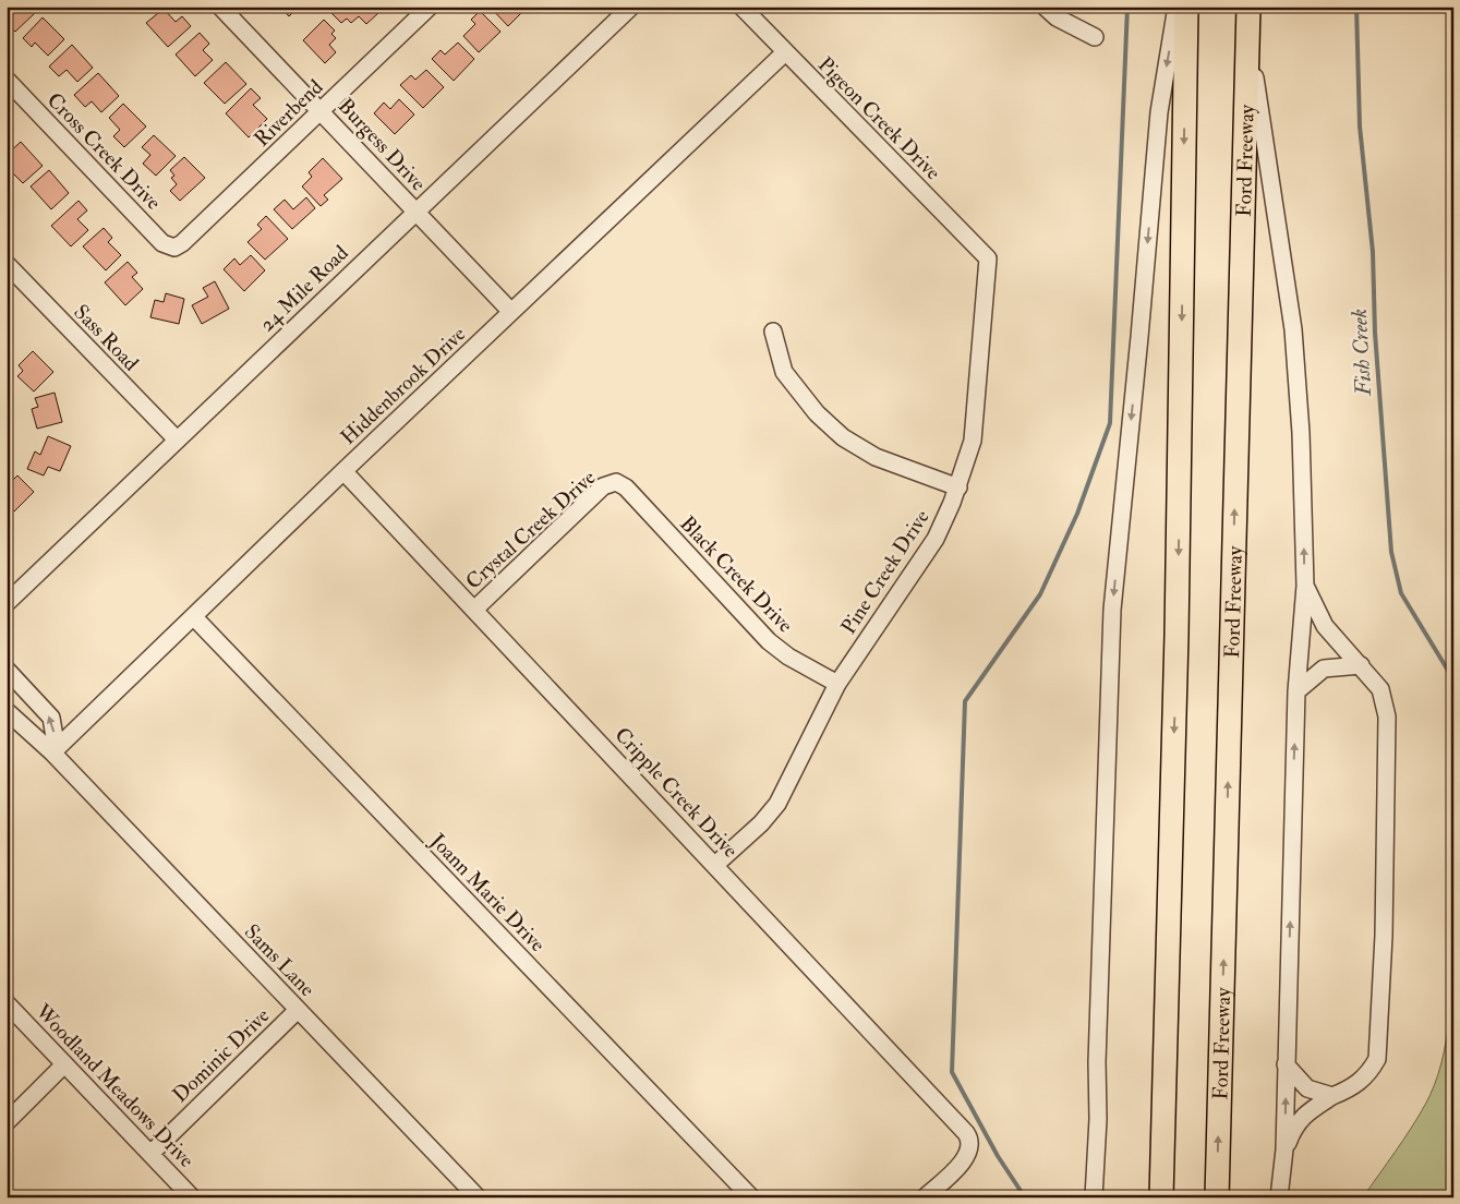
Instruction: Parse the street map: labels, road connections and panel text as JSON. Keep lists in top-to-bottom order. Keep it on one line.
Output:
{"streets":{"highway":["Ford Freeway"],"street":["Riverbend","Pigeon Creek Drive","Burgess Drive","Cross Creek Drive","24 Mile Road","Sass Road","Hiddenbrook Drive","Crystal Creek Drive","Pine Creek Drive","Black Creek Drive","Cripple Creek Drive","Joann Marie Drive","Sams Lane","Dominic Drive","Woodland Meadows Drive"]},"crossings":[["Riverbend","Burgess Drive"],["Riverbend","Cross Creek Drive"],["Pigeon Creek Drive","Hiddenbrook Drive"],["Pigeon Creek Drive","Pine Creek Drive"],["Burgess Drive","24 Mile Road"],["Burgess Drive","Hiddenbrook Drive"],["24 Mile Road","Sass Road"],["Hiddenbrook Drive","Cripple Creek Drive"],["Hiddenbrook Drive","Joann Marie Drive"],["Hiddenbrook Drive","Sams Lane"],["Crystal Creek Drive","Black Creek Drive"],["Crystal Creek Drive","Cripple Creek Drive"],["Pine Creek Drive","Black Creek Drive"],["Pine Creek Drive","Cripple Creek Drive"],["Sams Lane","Dominic Drive"],["Dominic Drive","Woodland Meadows Drive"]],"water":["Fish Creek"]}
